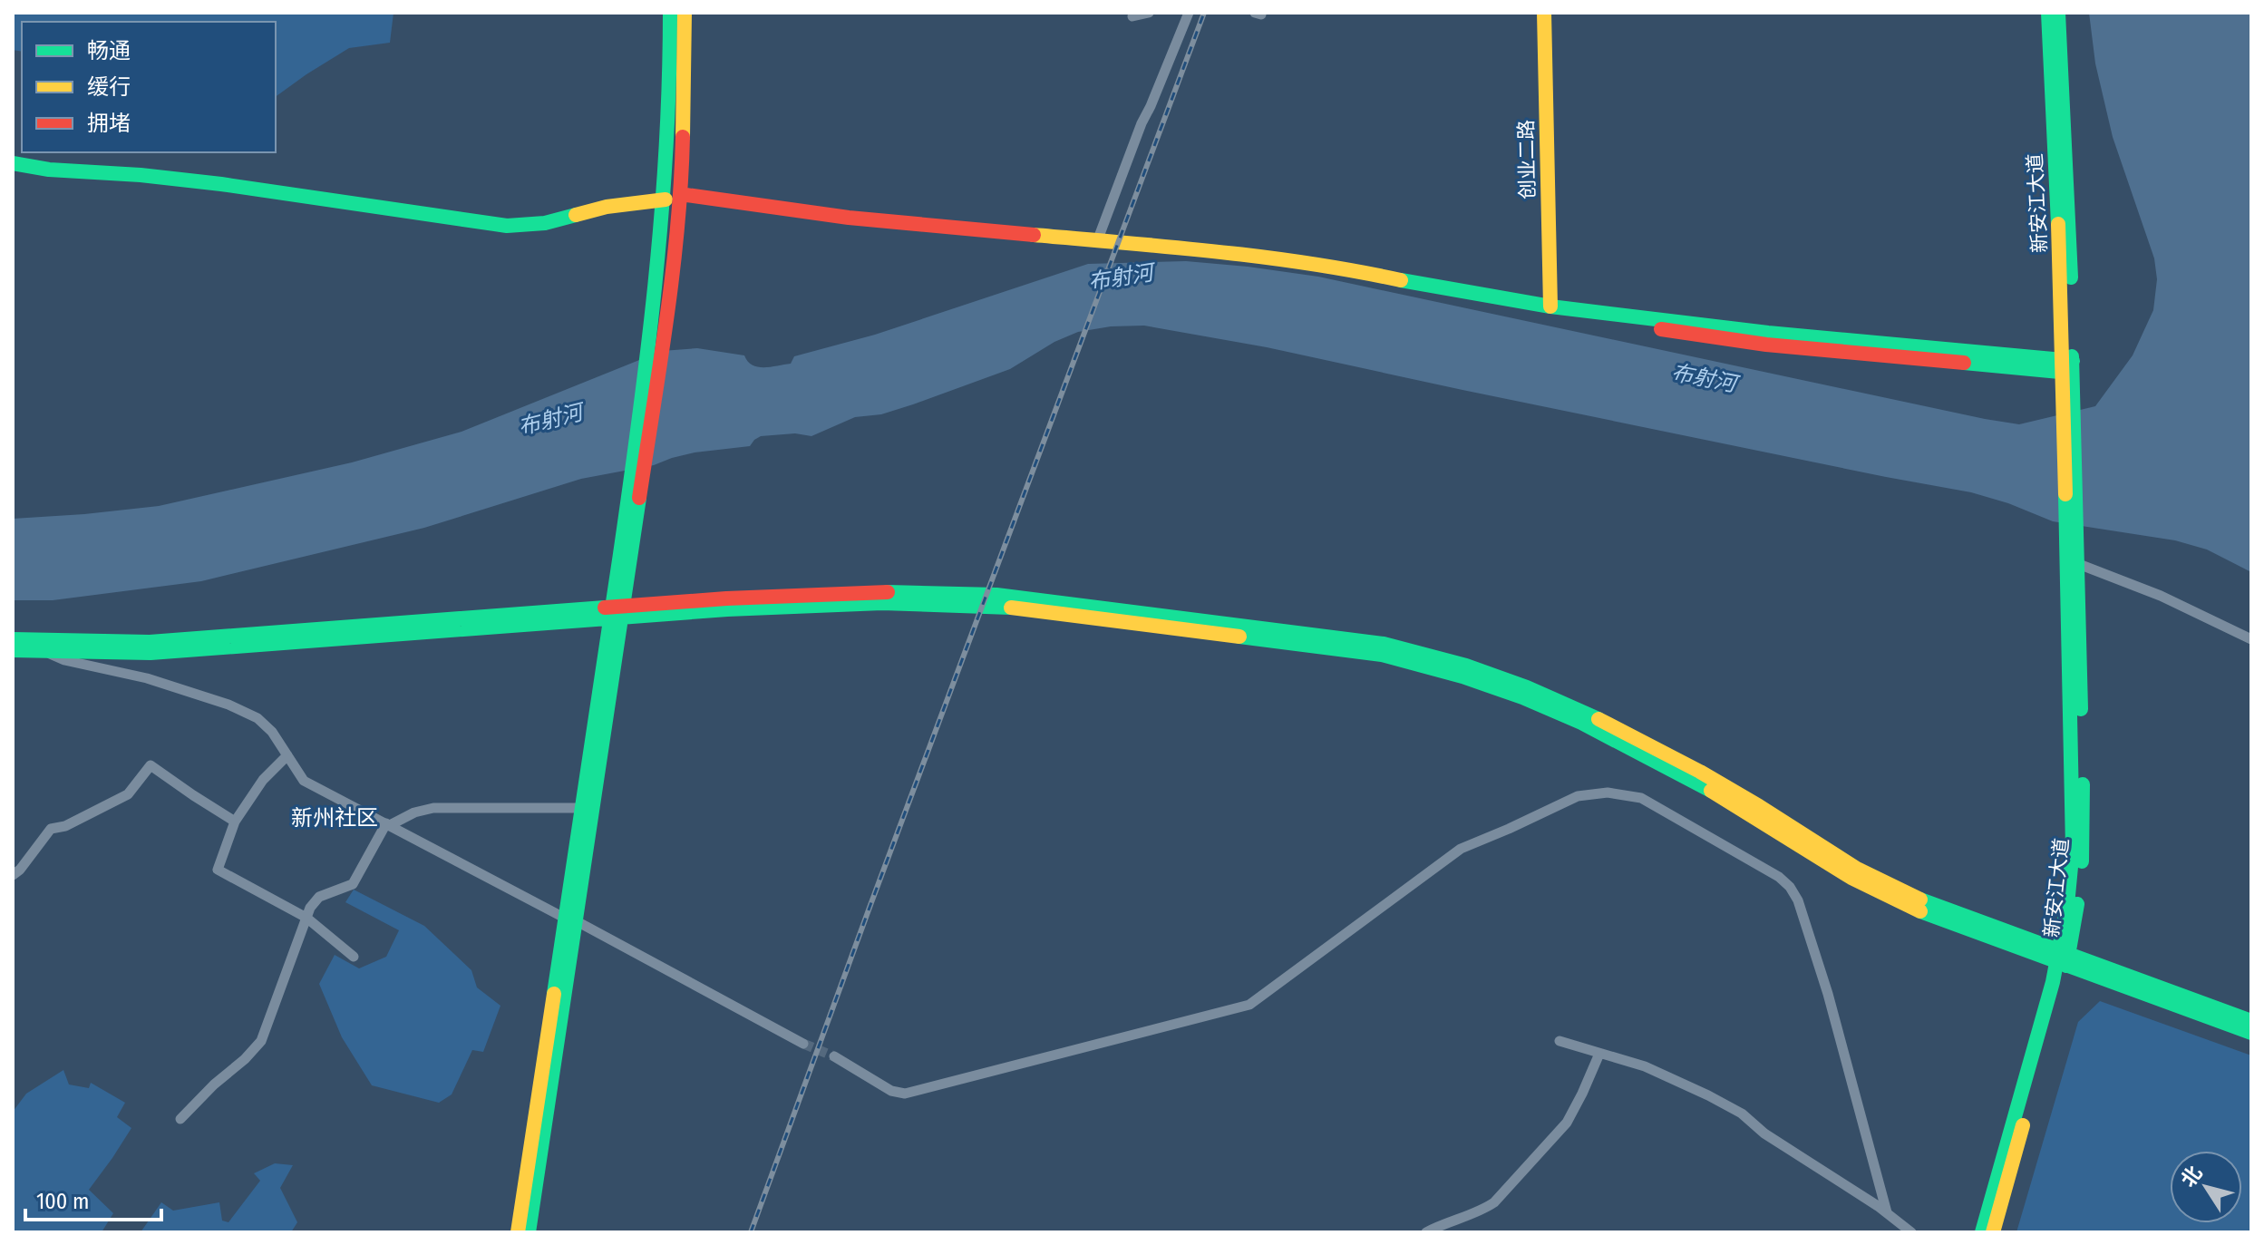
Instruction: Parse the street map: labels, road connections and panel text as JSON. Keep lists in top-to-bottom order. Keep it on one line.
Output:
{"streets":{"main road":["创业二路","新安江大道"]},"districts":["新州社区"],"water":["布射河"],"legend":["畅通","缓行","拥堵"],"scale_bar":"100 m","north":"top left"}
